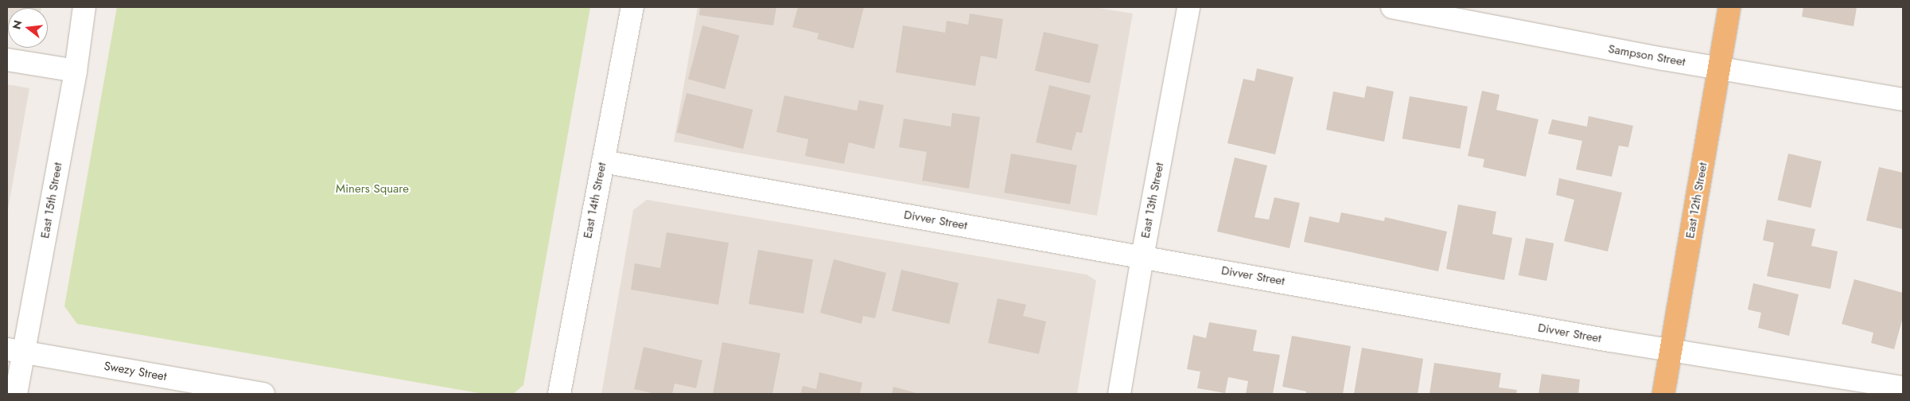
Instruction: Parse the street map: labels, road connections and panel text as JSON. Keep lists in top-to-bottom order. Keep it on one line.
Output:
{"streets":{"highway":["East 12th Street"],"street":["Sampson Street","East 15th Street","East 14th Street","East 13th Street","Divver Street","Swezy Street"]},"crossings":[["Sampson Street","East 12th Street"],["East 15th Street","Swezy Street"],["East 14th Street","Divver Street"],["East 13th Street","Divver Street"],["East 12th Street","Divver Street"]],"parks":["Miners Square"],"north":"left"}
